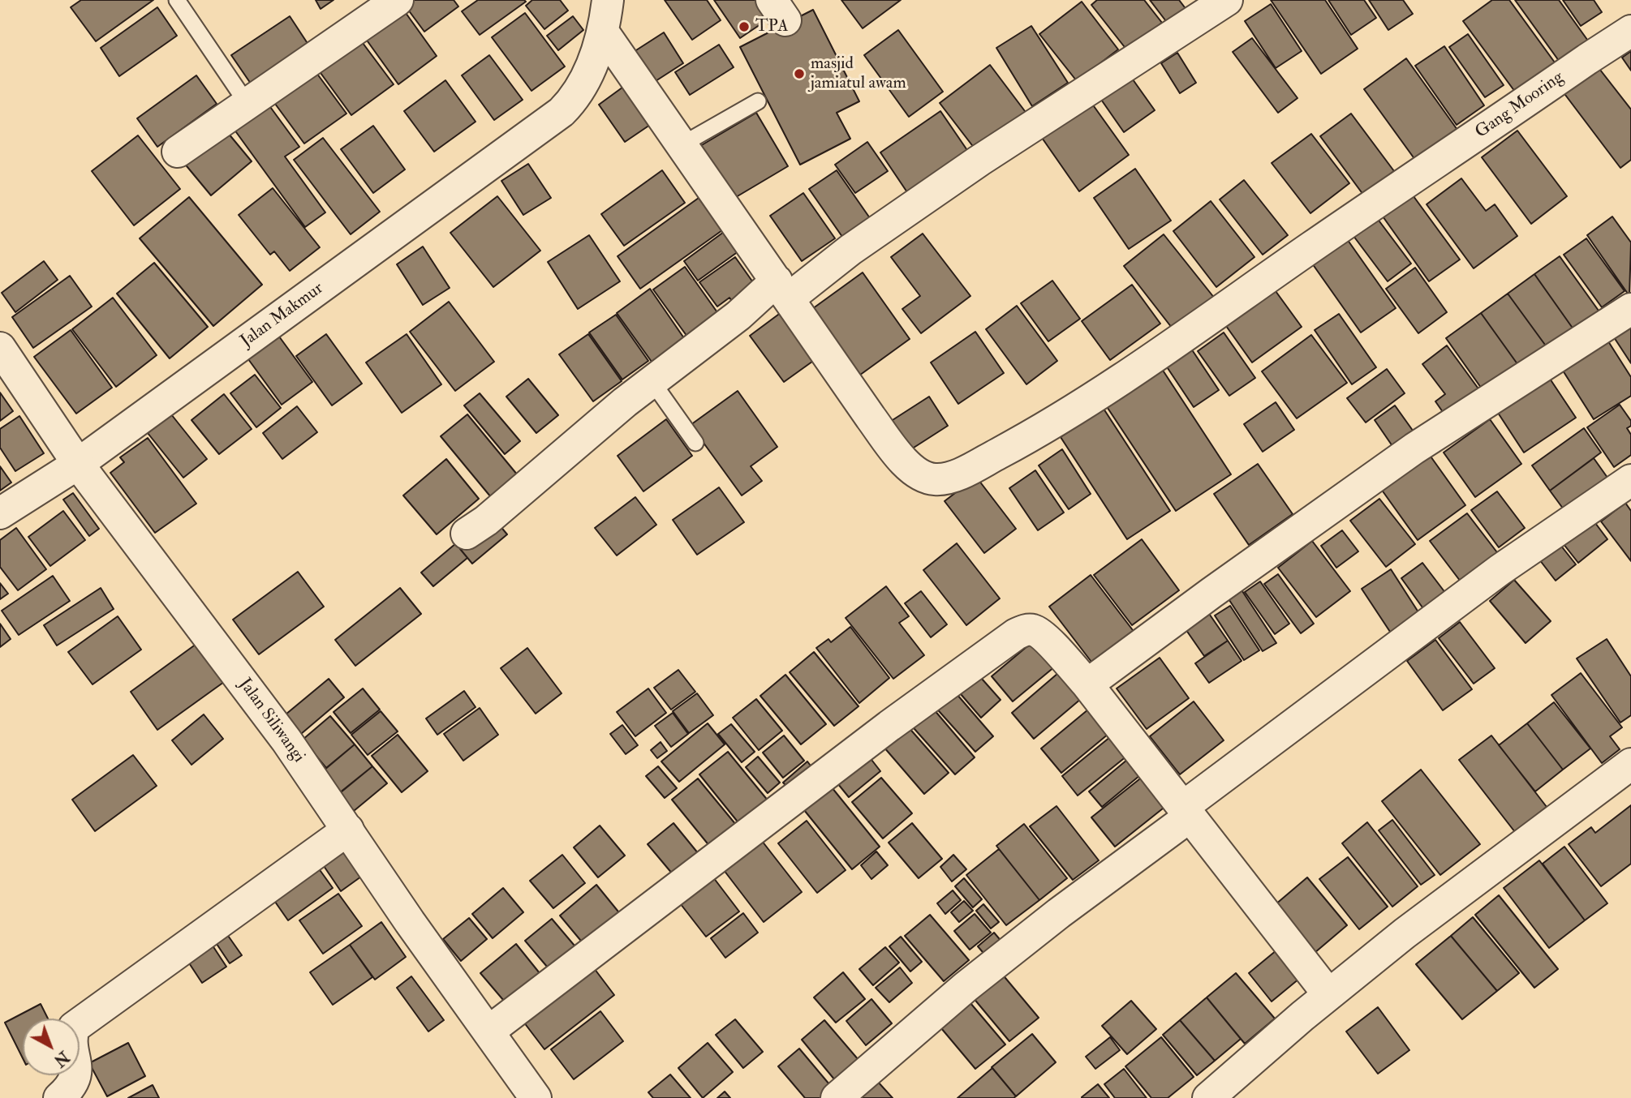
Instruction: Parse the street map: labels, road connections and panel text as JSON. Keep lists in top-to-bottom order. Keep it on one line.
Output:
{"streets":{"street":["Gang Mooring","Jalan Makmur","Jalan Siliwangi"]},"crossings":[["Gang Mooring","Jalan Makmur"],["Jalan Makmur","Jalan Siliwangi"]],"places":["TPA","masjid jamiatul awam"],"north":"bottom right"}
